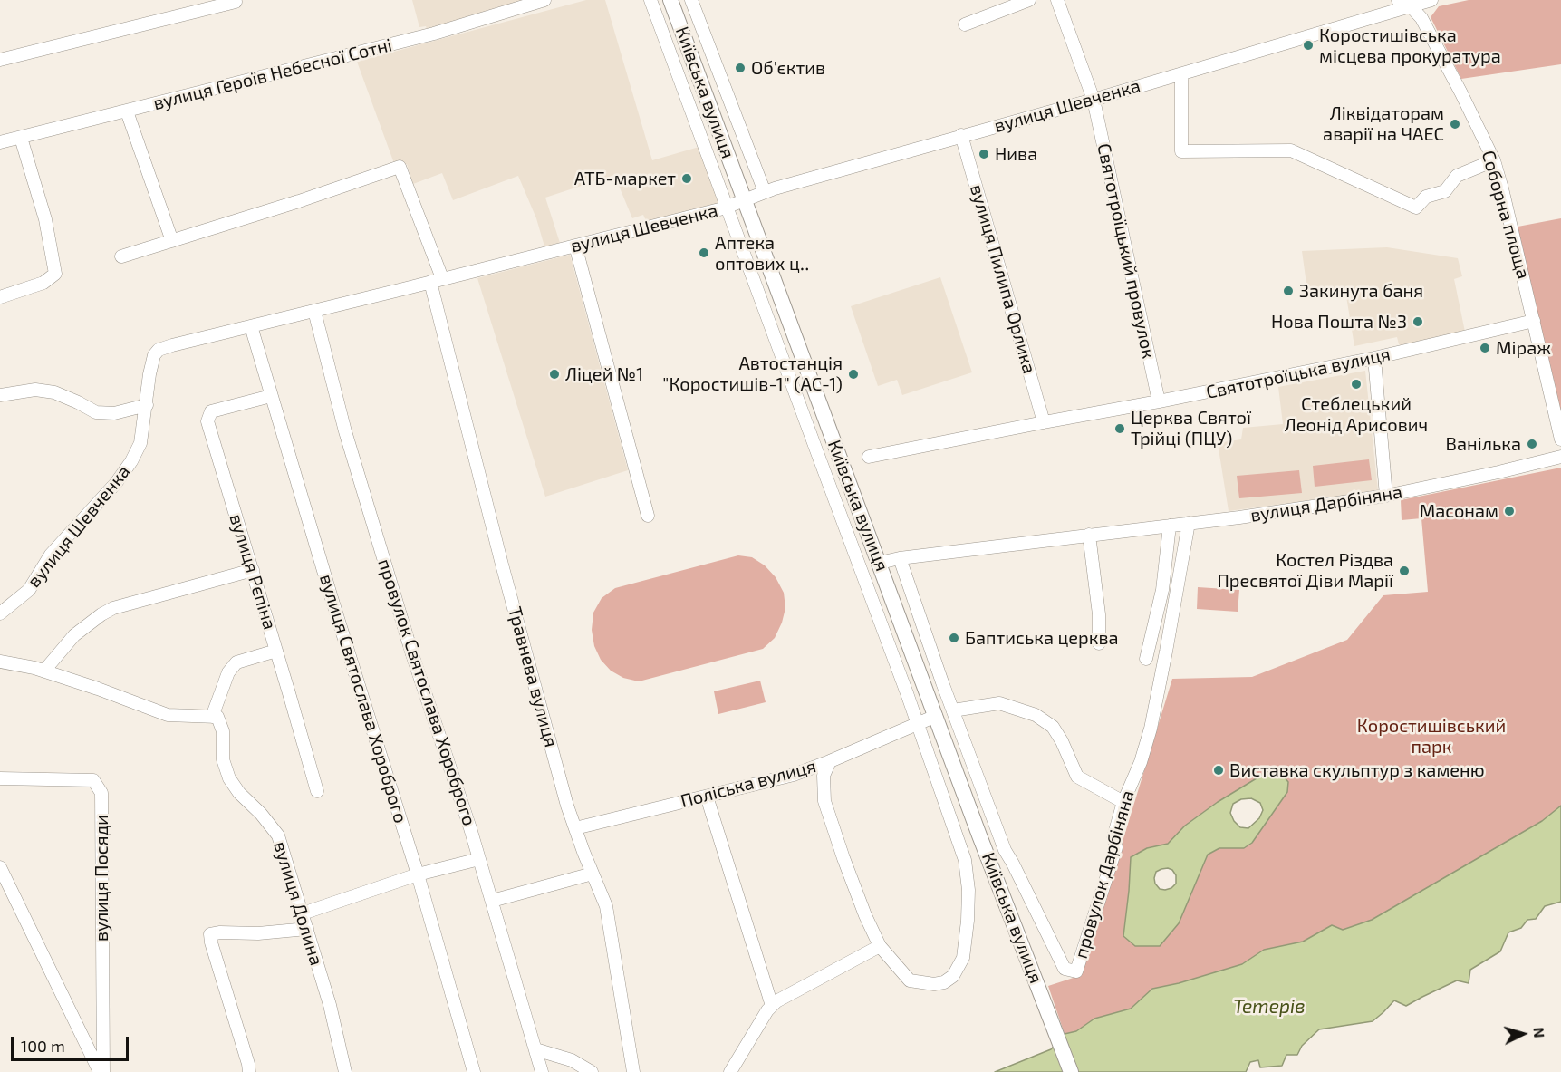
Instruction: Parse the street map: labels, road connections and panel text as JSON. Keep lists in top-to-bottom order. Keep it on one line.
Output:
{"streets":{"main road":["Київська вулиця"],"street":["вулиця Героїв Небесної Сотні","вулиця Шевченка","Соборна площа","Святотроїцький провулок","вулиця Пилипа Орлика","Святотроїцька вулиця","вулиця Дарбіняна","вулиця Рєпіна","Травнева вулиця","провулок Святослава Хороброго","вулиця Святослава Хороброго","Поліська вулиця","провулок Дарбіняна","вулиця Посяди","вулиця Долина"]},"crossings":[["Київська вулиця","вулиця Шевченка"],["Київська вулиця","вулиця Дарбіняна"],["Київська вулиця","Поліська вулиця"],["Київська вулиця","провулок Дарбіняна"],["вулиця Шевченка","Соборна площа"],["вулиця Шевченка","Святотроїцький провулок"],["вулиця Шевченка","вулиця Пилипа Орлика"],["вулиця Шевченка","Травнева вулиця"],["вулиця Шевченка","провулок Святослава Хороброго"],["вулиця Шевченка","вулиця Святослава Хороброго"],["Соборна площа","Святотроїцька вулиця"],["Святотроїцький провулок","Святотроїцька вулиця"],["вулиця Пилипа Орлика","Святотроїцька вулиця"],["вулиця Дарбіняна","провулок Дарбіняна"],["вулиця Рєпіна","вулиця Святослава Хороброго"],["Травнева вулиця","Поліська вулиця"]],"water":["Тетерів"],"parks":["Коростишівський парк"],"places":["Коростишівська місцева прокуратура","Об'єктив","Ліквідаторам аварії на ЧАЕС","Нива","АТБ-маркет","Аптека оптових ц‥","Закинута баня","Нова Пошта №3","Міраж","Ліцей №1","Автостанція \"Коростишів-1\" (АС-1)","Стеблецький Леонід Арисович","Церква Святої Трійці (ПЦУ)","Ванілька","Масонам","Костел Різдва Пресвятої Діви Марії","Баптиська церква","Виставка скульптур з каменю"],"scale_bar":"100 m","north":"right"}
